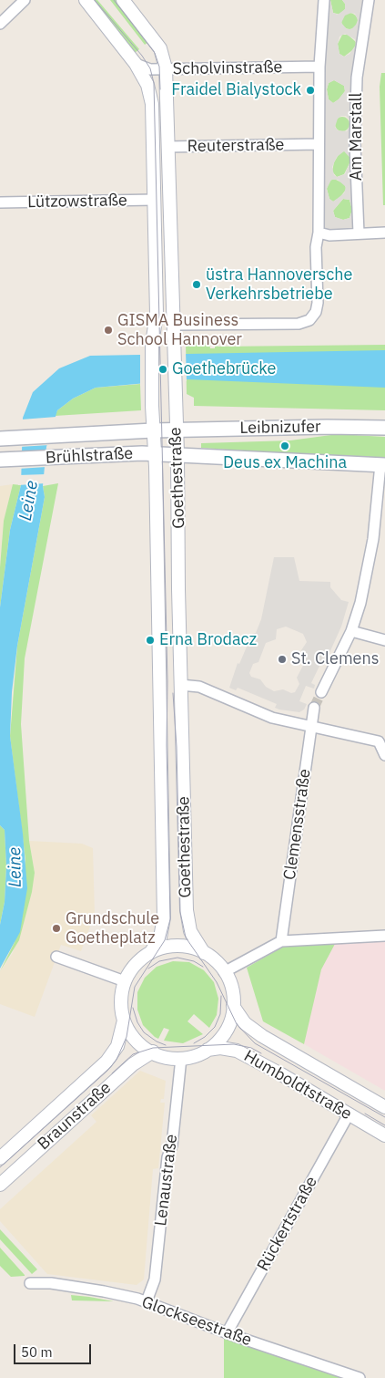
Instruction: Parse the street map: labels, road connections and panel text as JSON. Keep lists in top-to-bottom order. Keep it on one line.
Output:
{"streets":{"main road":["Leibnizufer","Brühlstraße"],"street":["Scholvinstraße","Am Marstall","Reuterstraße","Lützowstraße","Goethestraße","Clemensstraße","Humboldtstraße","Braunstraße","Lenaustraße","Rückertstraße","Glockseestraße"]},"crossings":[["Scholvinstraße","Goethestraße"],["Reuterstraße","Goethestraße"],["Lützowstraße","Goethestraße"],["Leibnizufer","Brühlstraße"],["Leibnizufer","Goethestraße"],["Brühlstraße","Goethestraße"],["Goethestraße","Humboldtstraße"],["Goethestraße","Braunstraße"],["Goethestraße","Lenaustraße"],["Humboldtstraße","Braunstraße"],["Humboldtstraße","Lenaustraße"],["Humboldtstraße","Rückertstraße"],["Braunstraße","Lenaustraße"],["Lenaustraße","Glockseestraße"],["Rückertstraße","Glockseestraße"]],"water":["Leine"],"places":["Fraidel Bialystock","üstra Hannoversche Verkehrsbetriebe","GISMA Business School Hannover","Goethebrücke","Deus ex Machina","Erna Brodacz","St. Clemens","Grundschule Goetheplatz"],"scale_bar":"50 m"}
